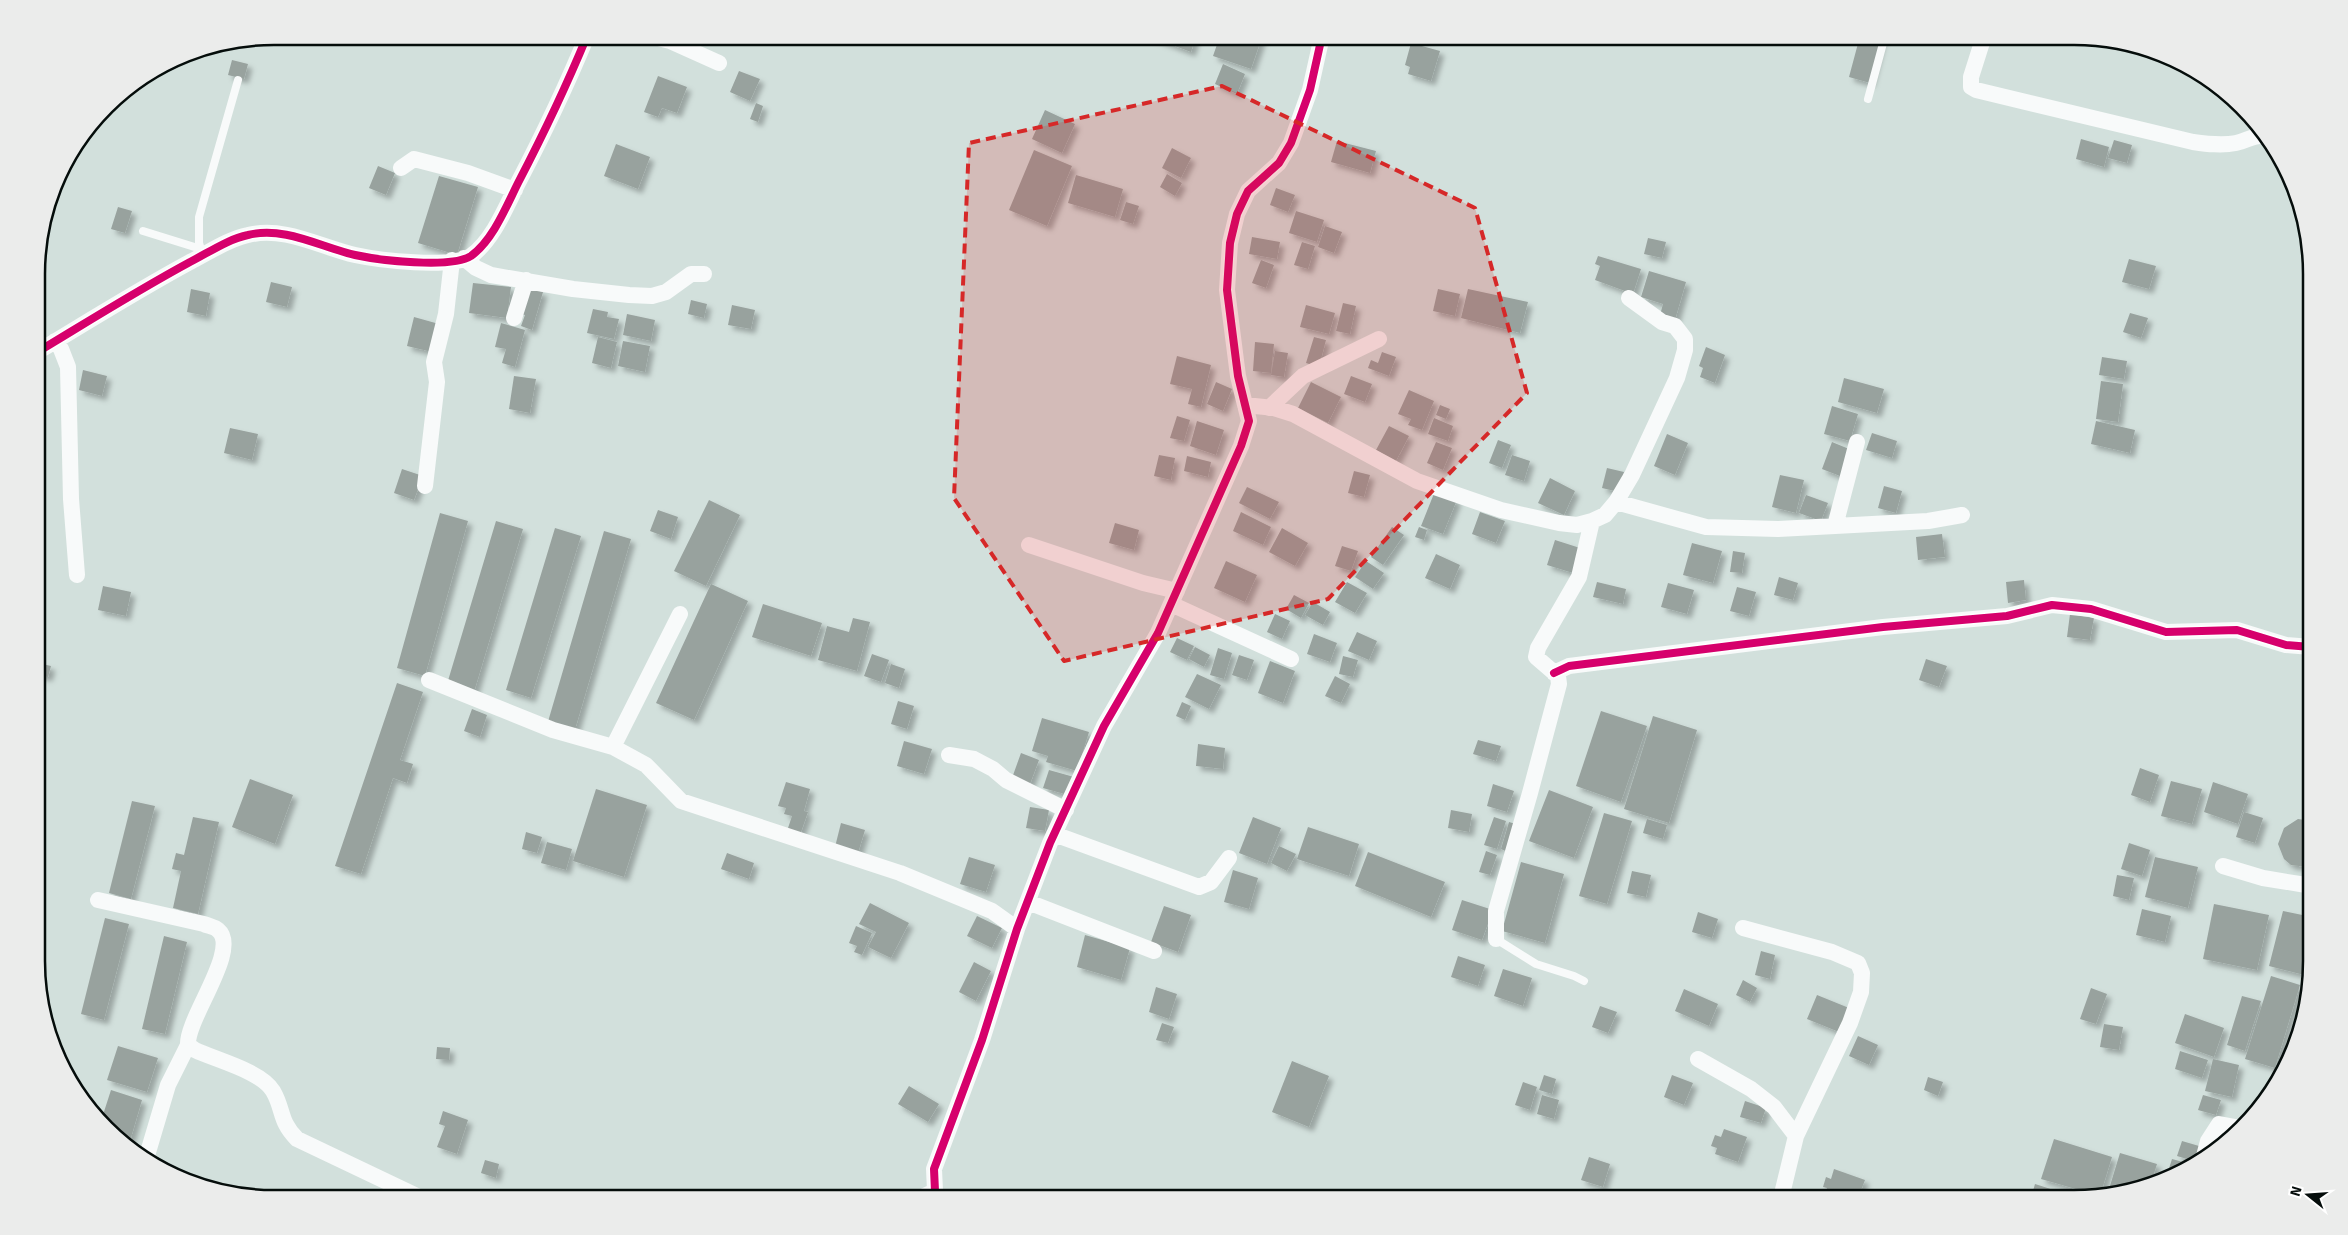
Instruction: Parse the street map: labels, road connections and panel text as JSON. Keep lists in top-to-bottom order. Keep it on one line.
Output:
{"north":"left"}
